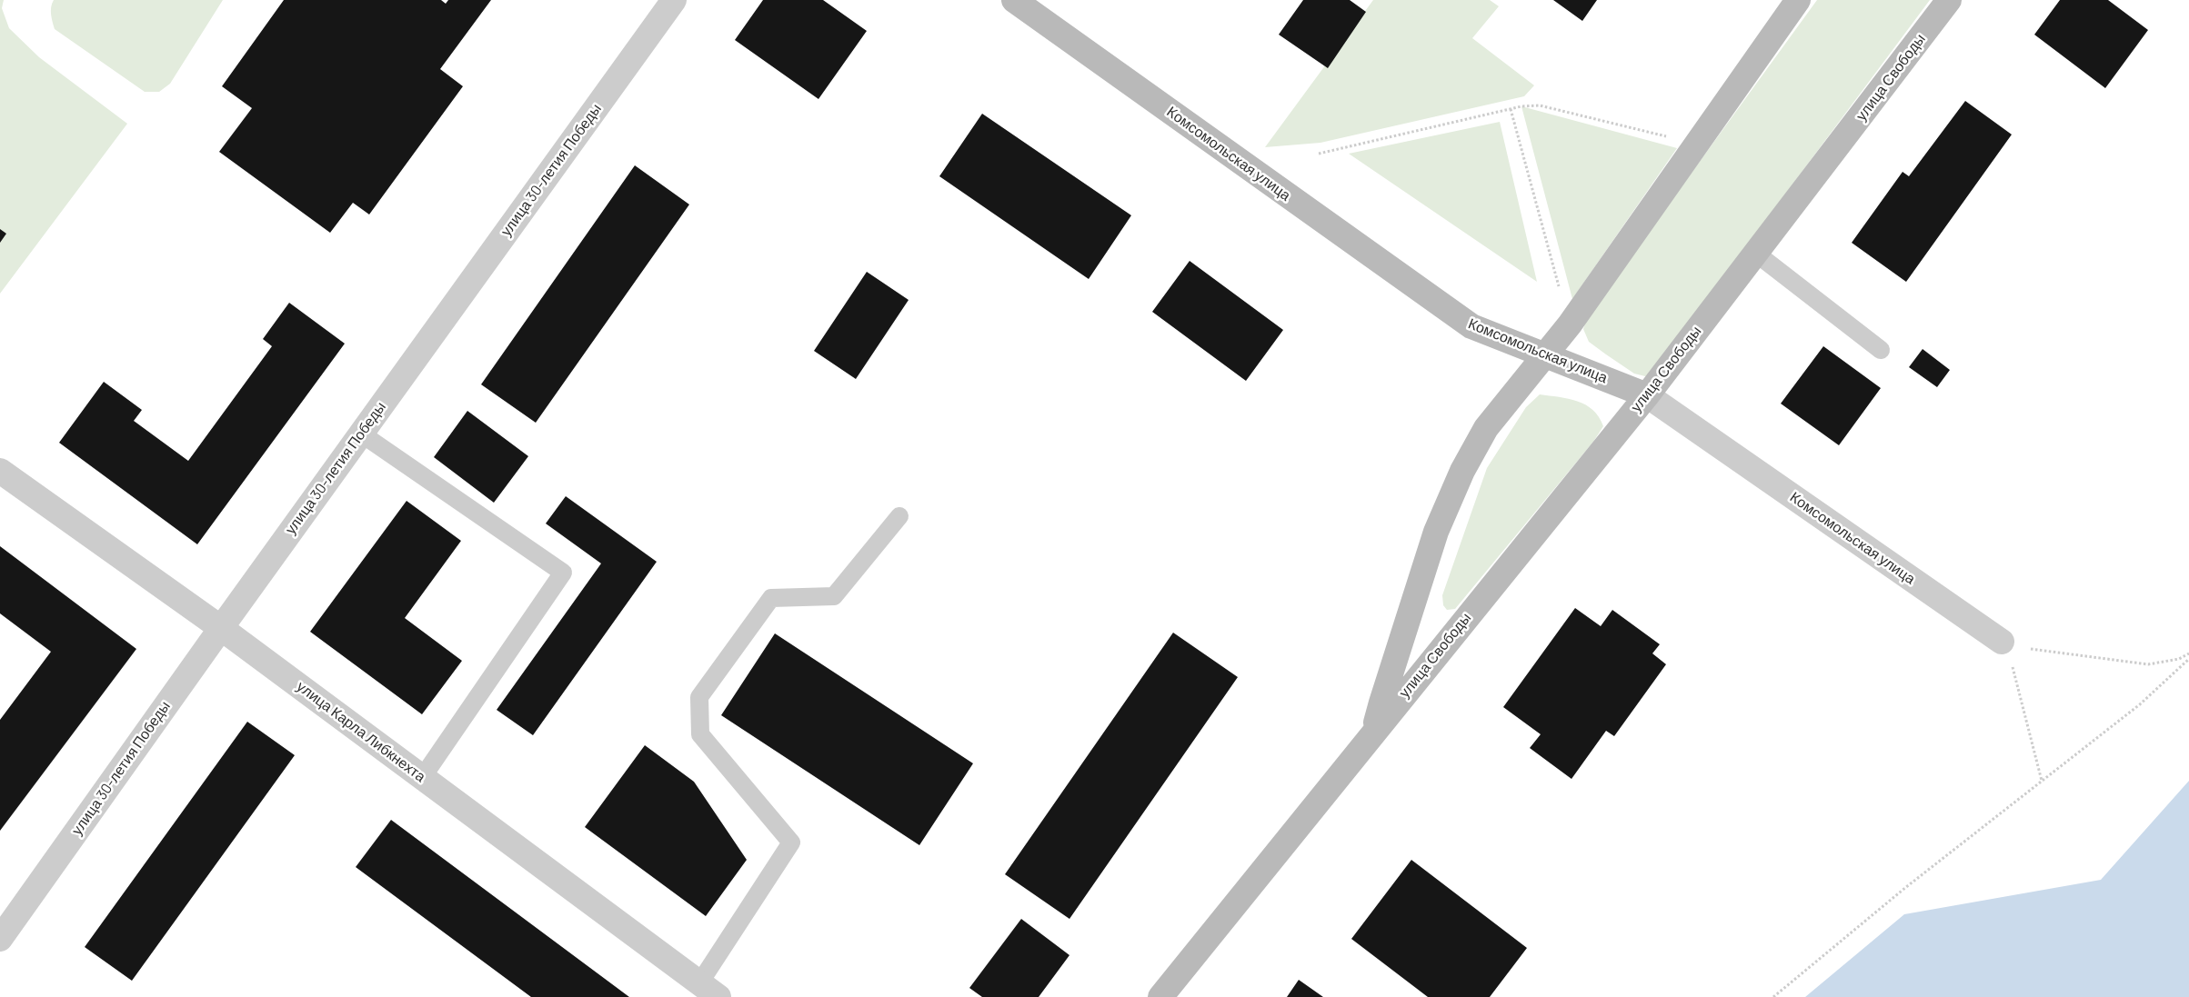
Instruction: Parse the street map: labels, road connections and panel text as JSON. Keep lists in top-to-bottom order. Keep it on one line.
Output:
{"streets":{"main road":["улица Свободы","Комсомольская улица"],"street":["улица 30-летия Победы","улица Карла Либкнехта"]},"crossings":[["улица Свободы","Комсомольская улица"],["улица 30-летия Победы","улица Карла Либкнехта"]]}
